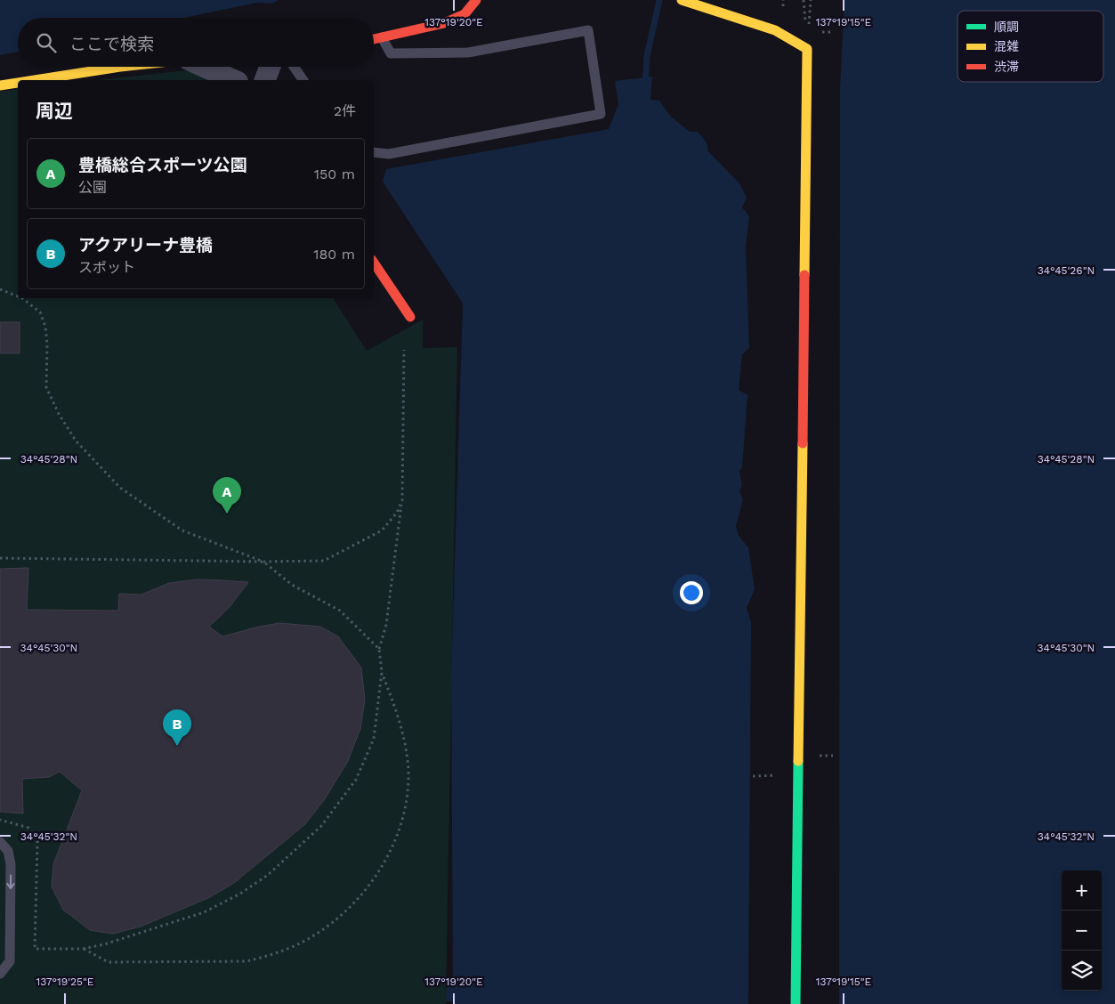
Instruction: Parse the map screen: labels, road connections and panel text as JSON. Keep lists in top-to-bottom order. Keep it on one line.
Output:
{"legend":["順調","混雑","渋滞"],"page":{"search":"ここで検索","heading":["周辺","2件"],"list":[{"mark":"A","name":"豊橋総合スポーツ公園","note":"公園","value":"150 m"},{"mark":"B","name":"アクアリーナ豊橋","note":"スポット","value":"180 m"}],"pins":["A","B"],"map_buttons":["+","−"]},"coordinates":["137°19'20\"E","137°19'15\"E","34°45'26\"N","34°45'28\"N","34°45'30\"N","34°45'32\"N","137°19'25\"E"]}
